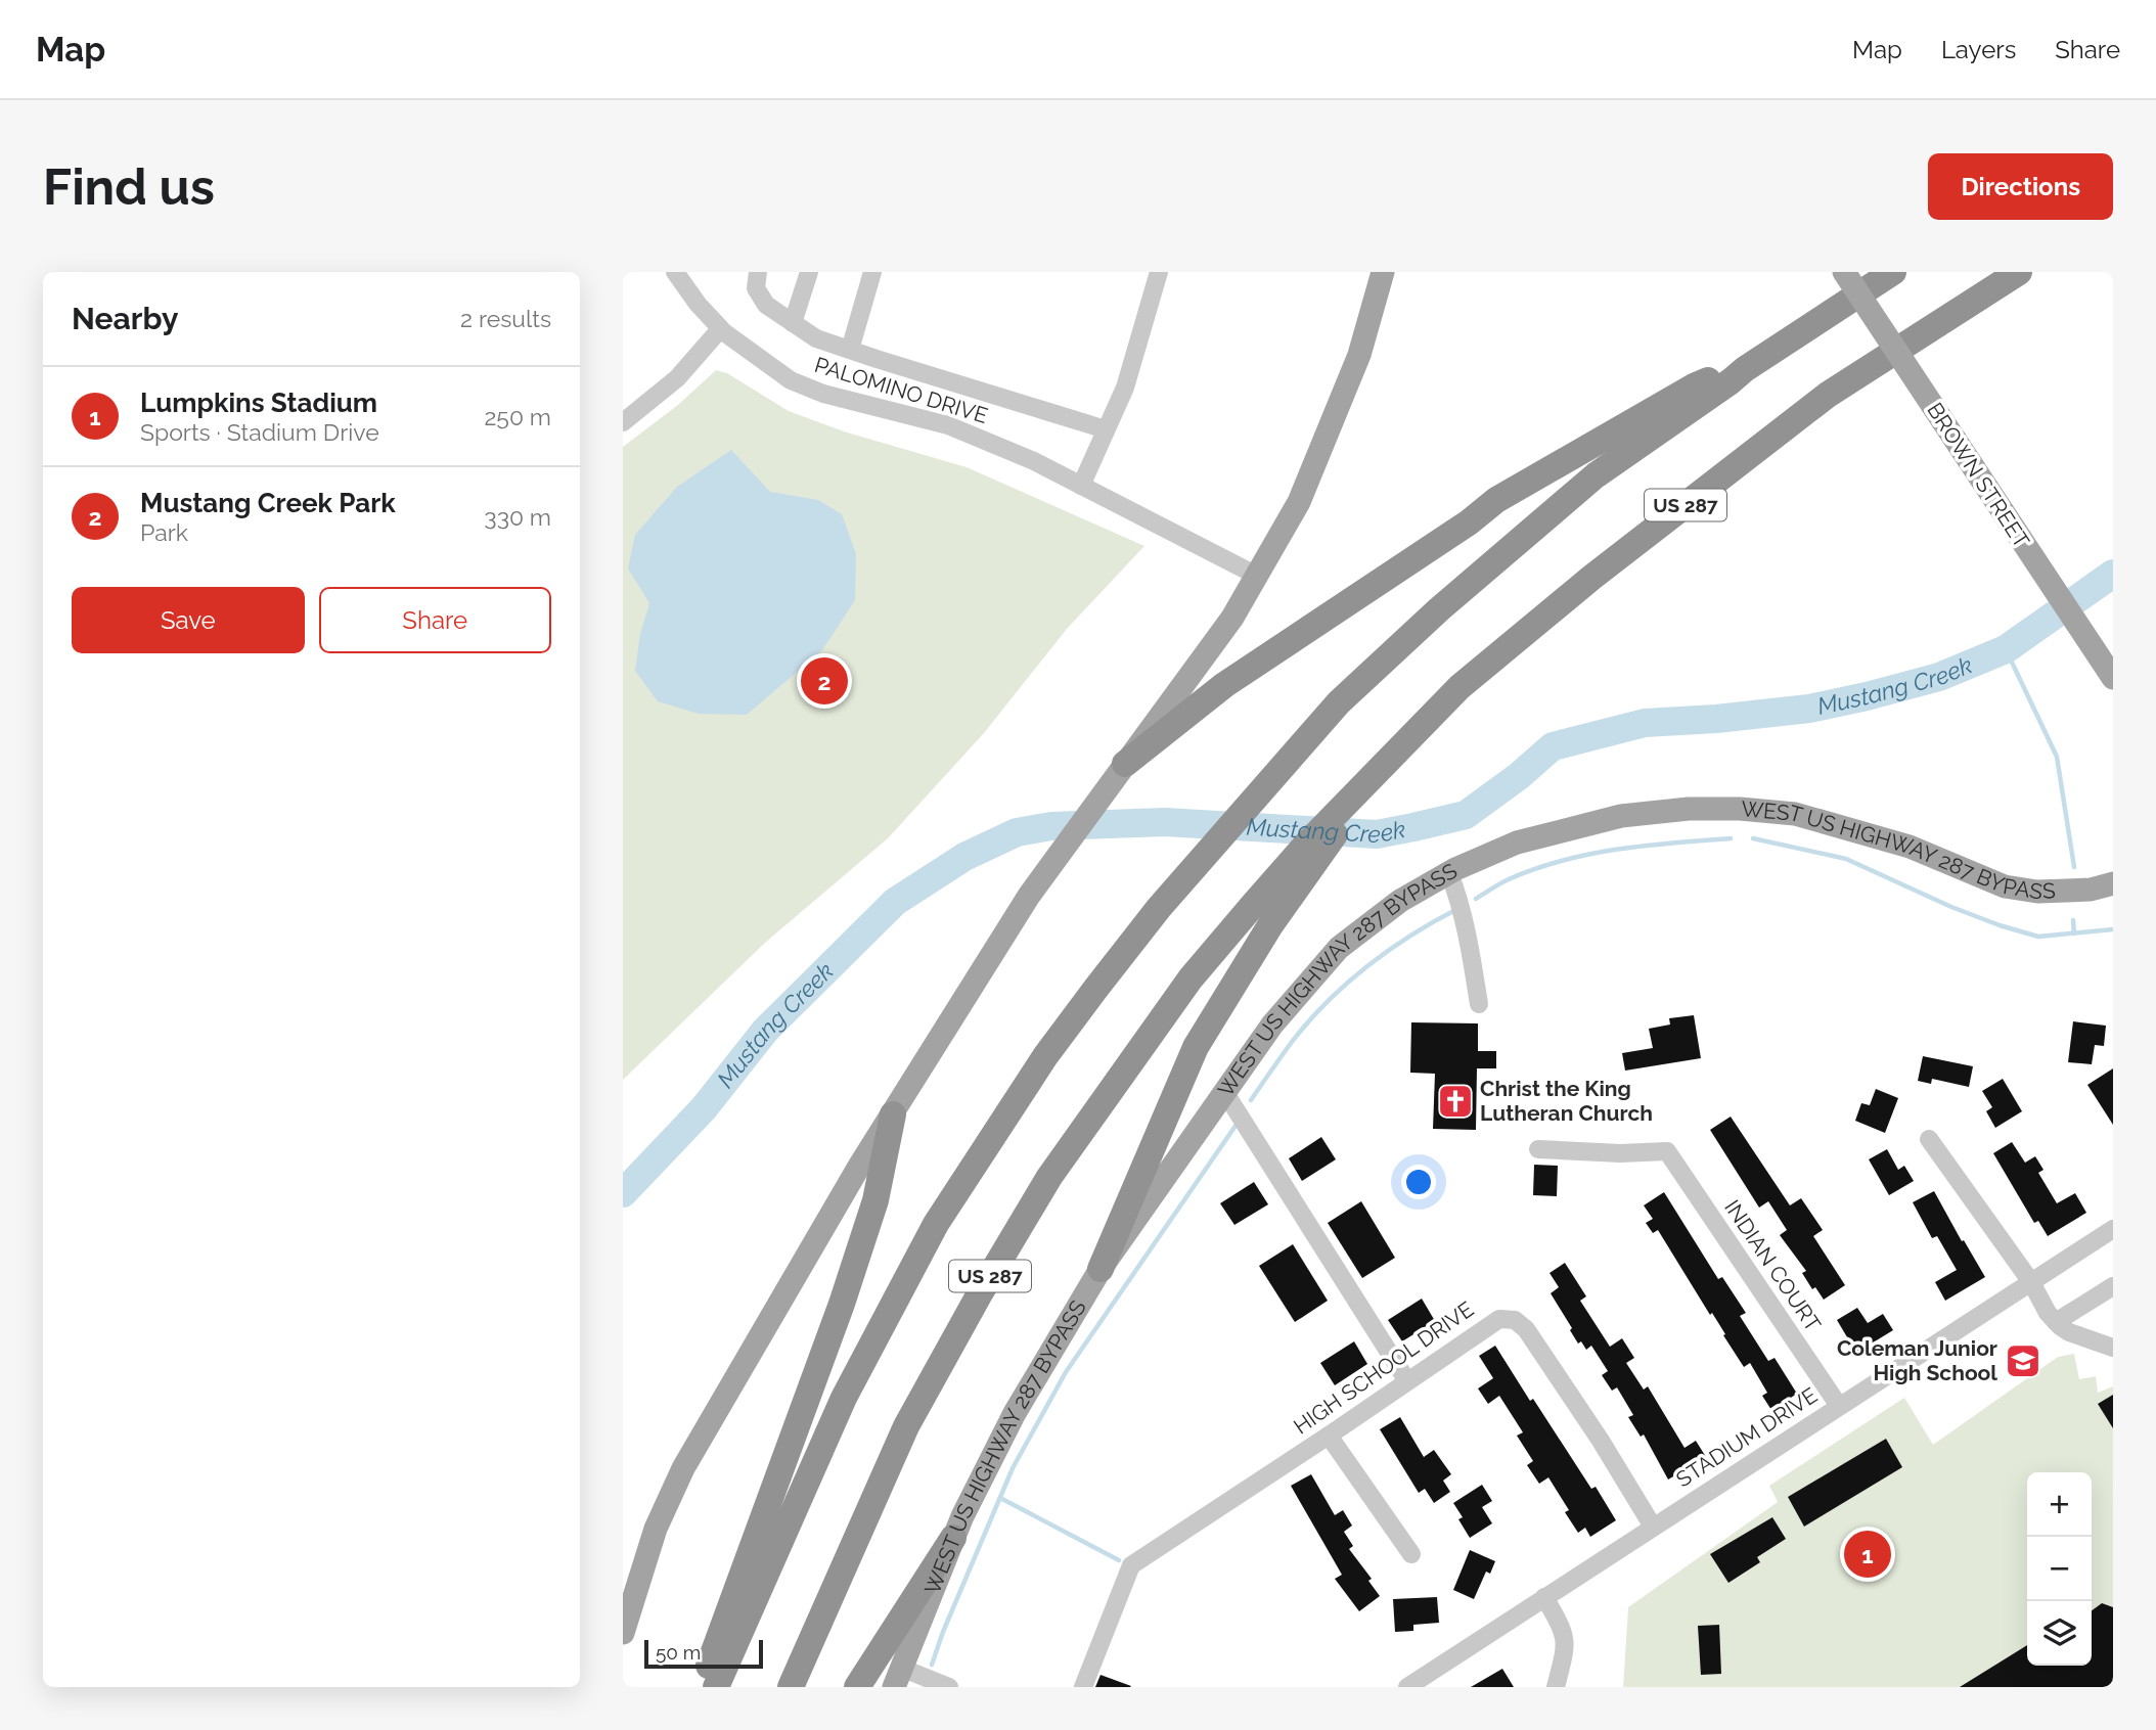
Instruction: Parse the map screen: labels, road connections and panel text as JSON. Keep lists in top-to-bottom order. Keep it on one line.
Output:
{"streets":{"highway":["US 287"],"main road":["BROWN STREET","WEST US HIGHWAY 287 BYPASS"],"street":["PALOMINO DRIVE","INDIAN COURT","HIGH SCHOOL DRIVE","STADIUM DRIVE"]},"crossings":[["INDIAN COURT","STADIUM DRIVE"],["HIGH SCHOOL DRIVE","STADIUM DRIVE"]],"water":["Mustang Creek"],"places":{"church":["Christ the King Lutheran Church"],"school or university":["Coleman Junior High School"]},"scale_bar":"50 m","page":{"header":"Map","nav":["Map","Layers","Share"],"buttons":["Directions",["Save","Share"]],"title":"Find us","heading":["Nearby","2 results"],"list":[{"mark":"1","name":"Lumpkins Stadium","note":"Sports · Stadium Drive","value":"250 m"},{"mark":"2","name":"Mustang Creek Park","note":"Park","value":"330 m"}],"pins":["2","1"],"map_buttons":["+","−"],"scale":"50 m"}}
